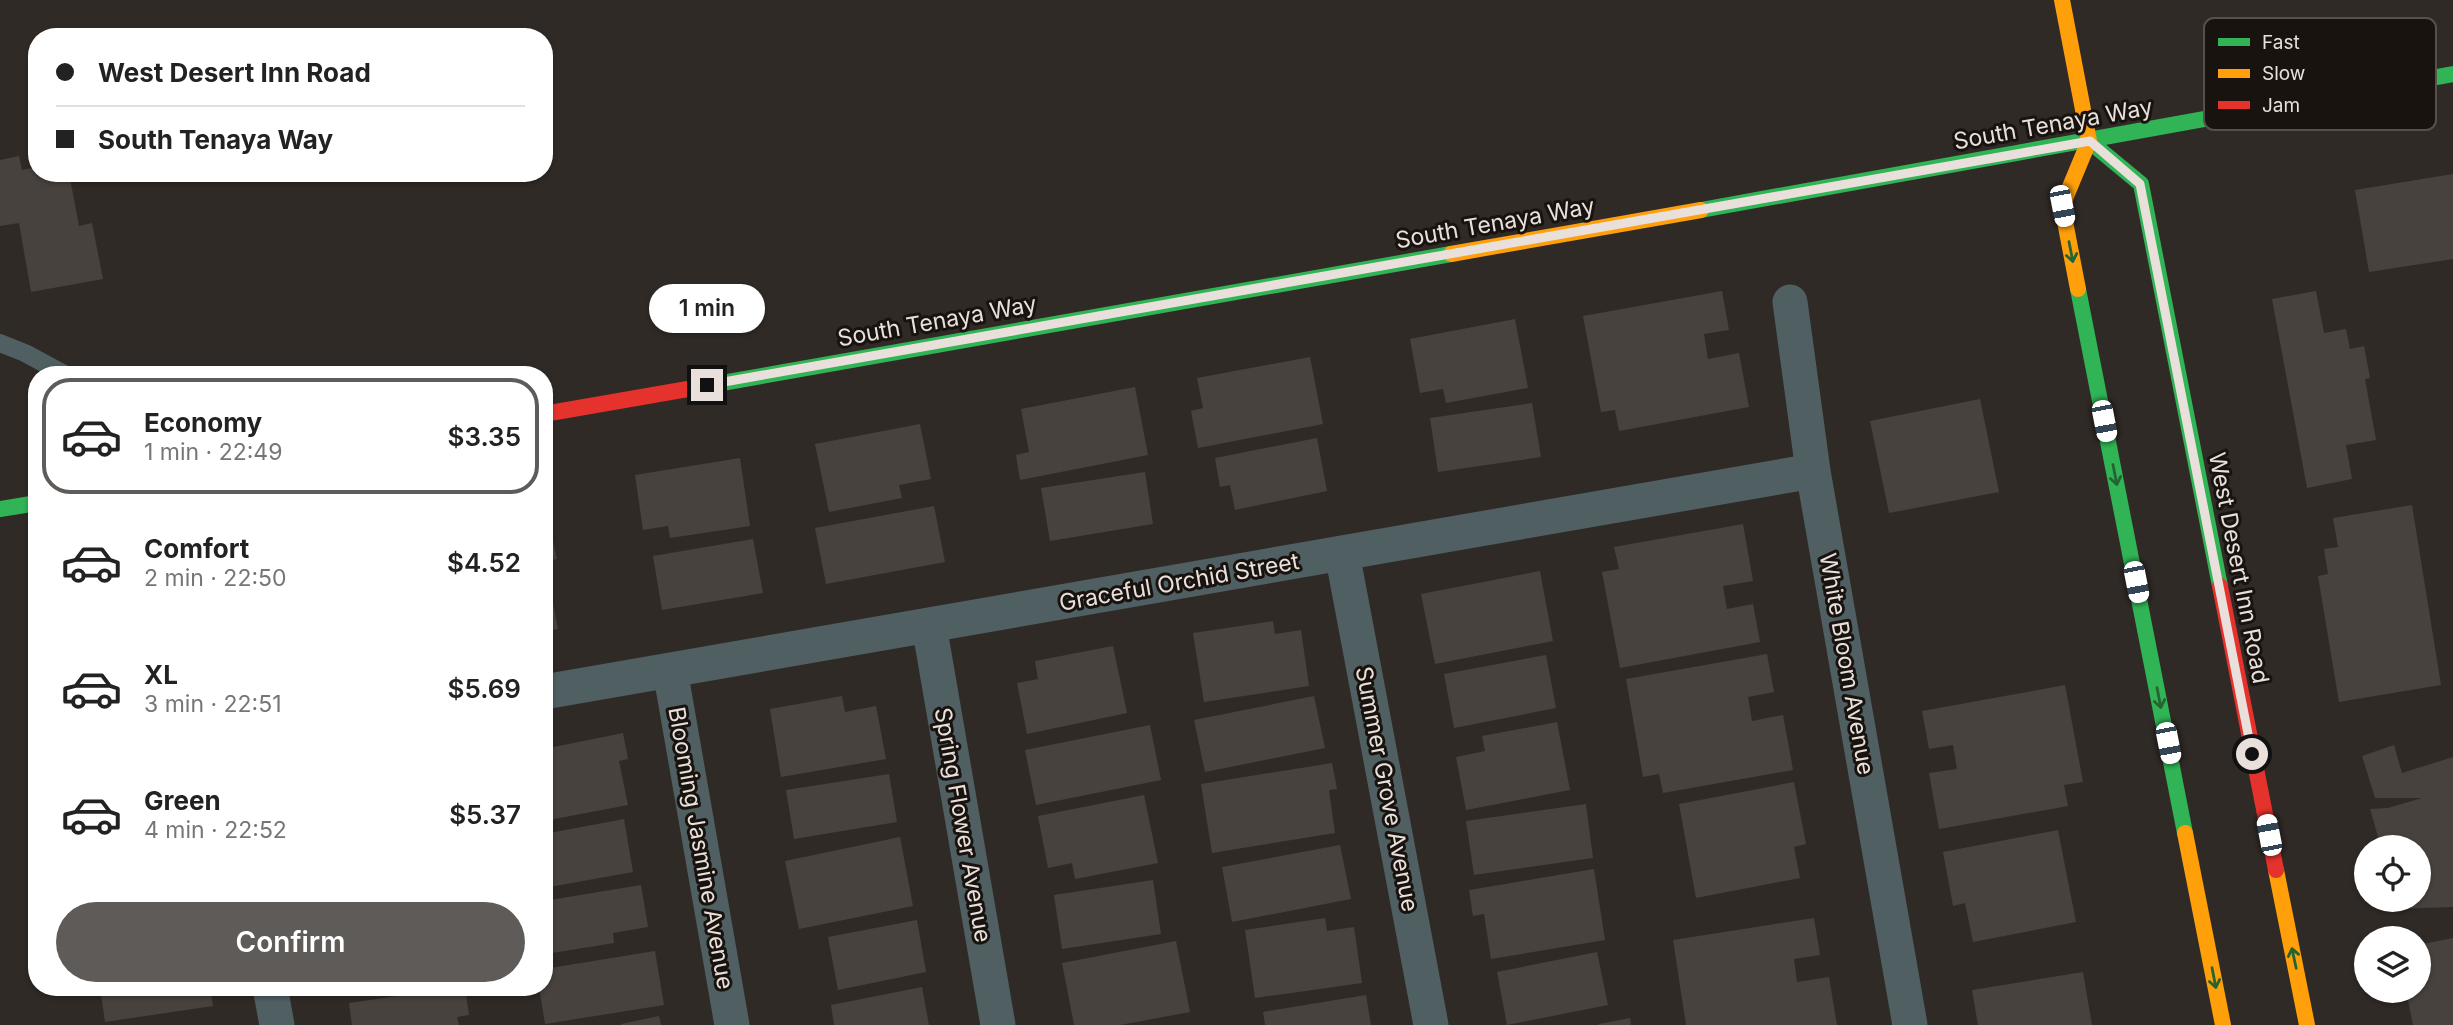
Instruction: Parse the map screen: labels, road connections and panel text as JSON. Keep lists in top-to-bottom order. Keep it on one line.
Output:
{"streets":{"main road":["South Tenaya Way","West Desert Inn Road"],"street":["Graceful Orchid Street","White Bloom Avenue","Summer Grove Avenue","Spring Flower Avenue","Blooming Jasmine Avenue"]},"crossings":[["South Tenaya Way","West Desert Inn Road"],["Graceful Orchid Street","White Bloom Avenue"],["Graceful Orchid Street","Summer Grove Avenue"],["Graceful Orchid Street","Spring Flower Avenue"],["Graceful Orchid Street","Blooming Jasmine Avenue"]],"legend":["Fast","Slow","Jam"],"page":{"banner":["West Desert Inn Road","South Tenaya Way"],"bubble":"1 min","list":[{"name":"Economy","note":"1 min · 22:49","value":"$3.35"},{"name":"Comfort","note":"2 min · 22:50","value":"$4.52"},{"name":"XL","note":"3 min · 22:51","value":"$5.69"},{"name":"Green","note":"4 min · 22:52","value":"$5.37"}],"buttons":"Confirm"}}
